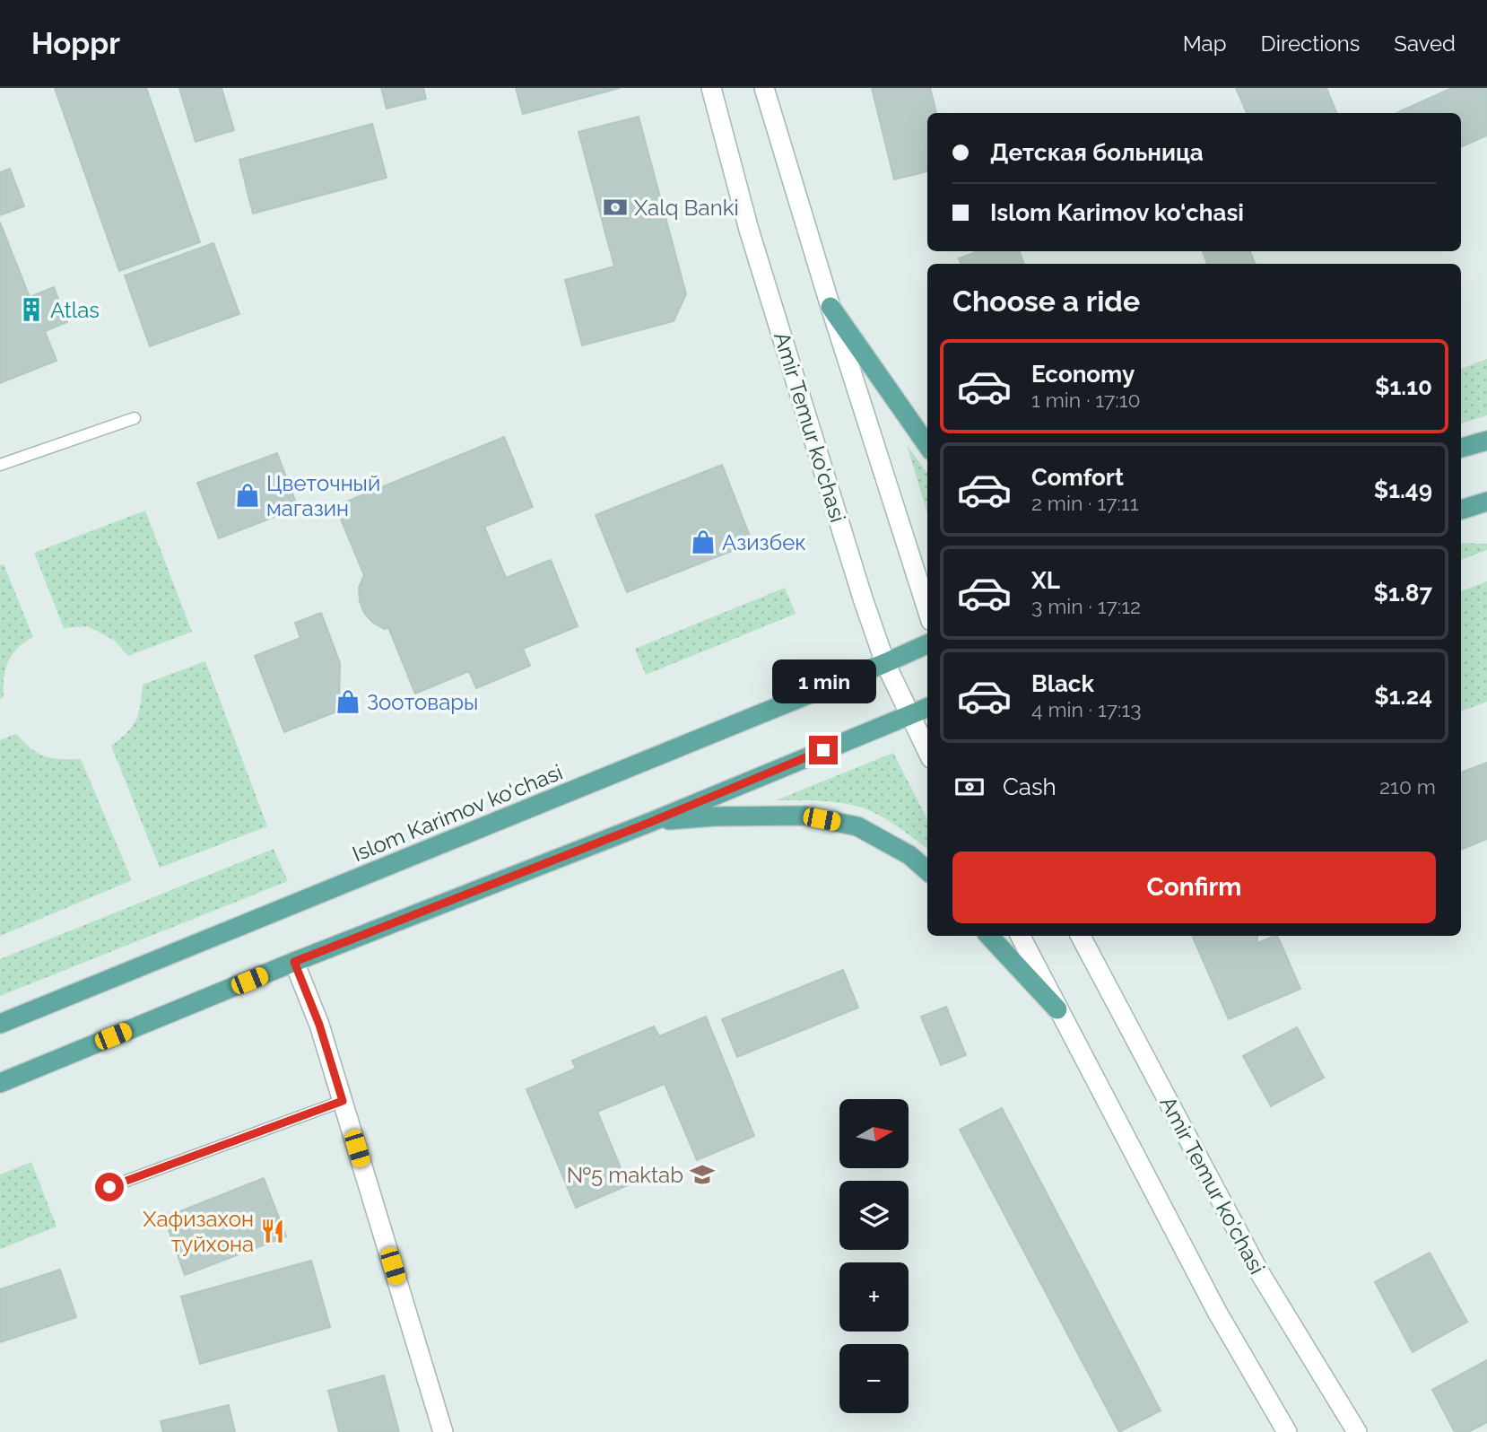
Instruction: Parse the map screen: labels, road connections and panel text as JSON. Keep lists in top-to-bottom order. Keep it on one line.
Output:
{"streets":{"main road":["Amir Temur ko'chasi","Islom Karimov ko‘chasi"]},"crossings":[["Amir Temur ko'chasi","Islom Karimov ko‘chasi"]],"places":{"bank":["Xalq Banki"],"building":["Atlas"],"shop":["Цветочный магазин","Азизбек","Зоотовары"],"school or university":["№5 maktab"],"restaurant":["Хафизахон туйхона"]},"north":"right","page":{"header":"Hoppr","nav":["Map","Directions","Saved"],"banner":["Детская больница","Islom Karimov ko‘chasi"],"heading":"Choose a ride","list":[{"name":"Economy","note":"1 min · 17:10","value":"$1.10"},{"name":"Comfort","note":"2 min · 17:11","value":"$1.49"},{"name":"XL","note":"3 min · 17:12","value":"$1.87"},{"name":"Black","note":"4 min · 17:13","value":"$1.24"}],"bubble":"1 min","pay":["Cash","210 m"],"buttons":"Confirm","map_buttons":["+","−"]}}
